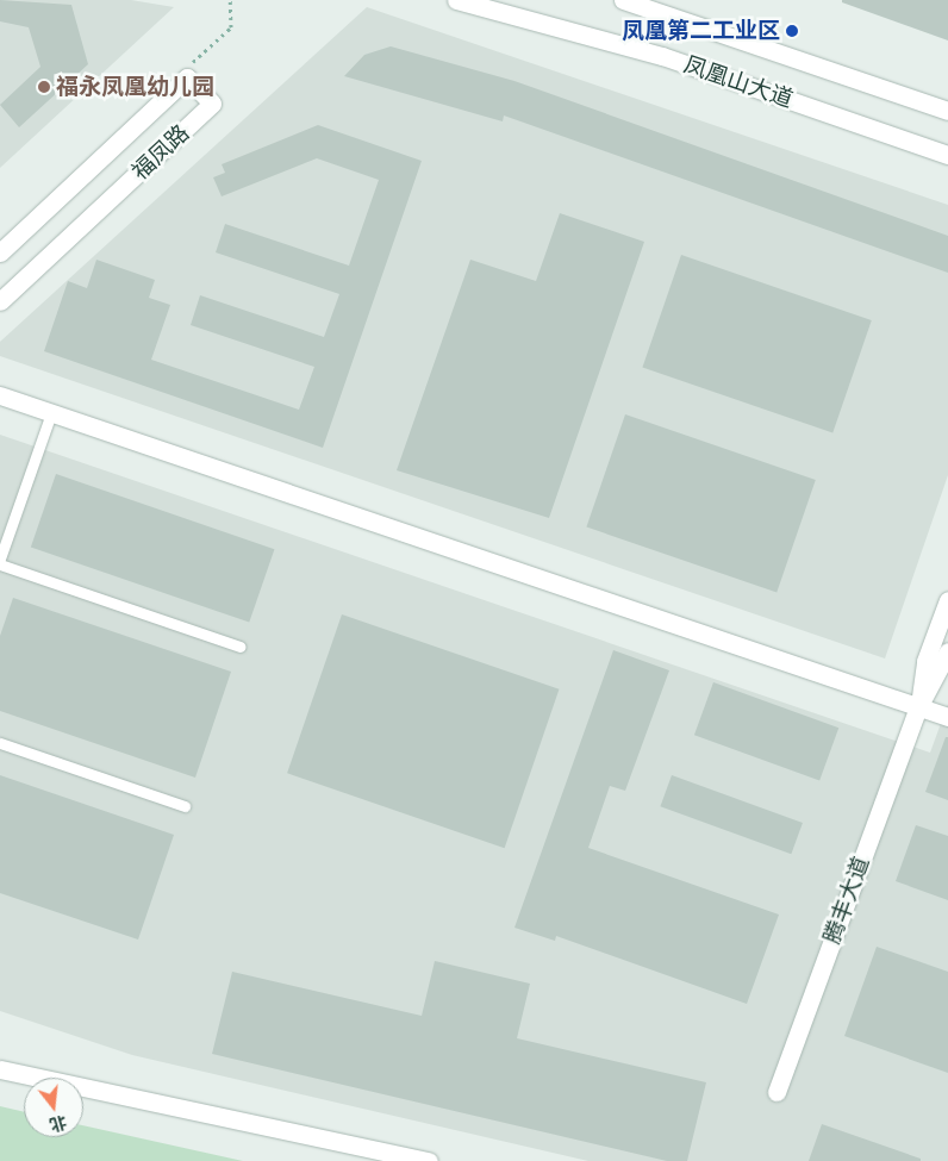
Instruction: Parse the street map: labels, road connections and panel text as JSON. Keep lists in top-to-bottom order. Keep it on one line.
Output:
{"streets":{"street":["凤凰山大道","福凤路","腾丰大道"]},"places":["凤凰第二工业区","福永凤凰幼儿园"],"north":"bottom"}
